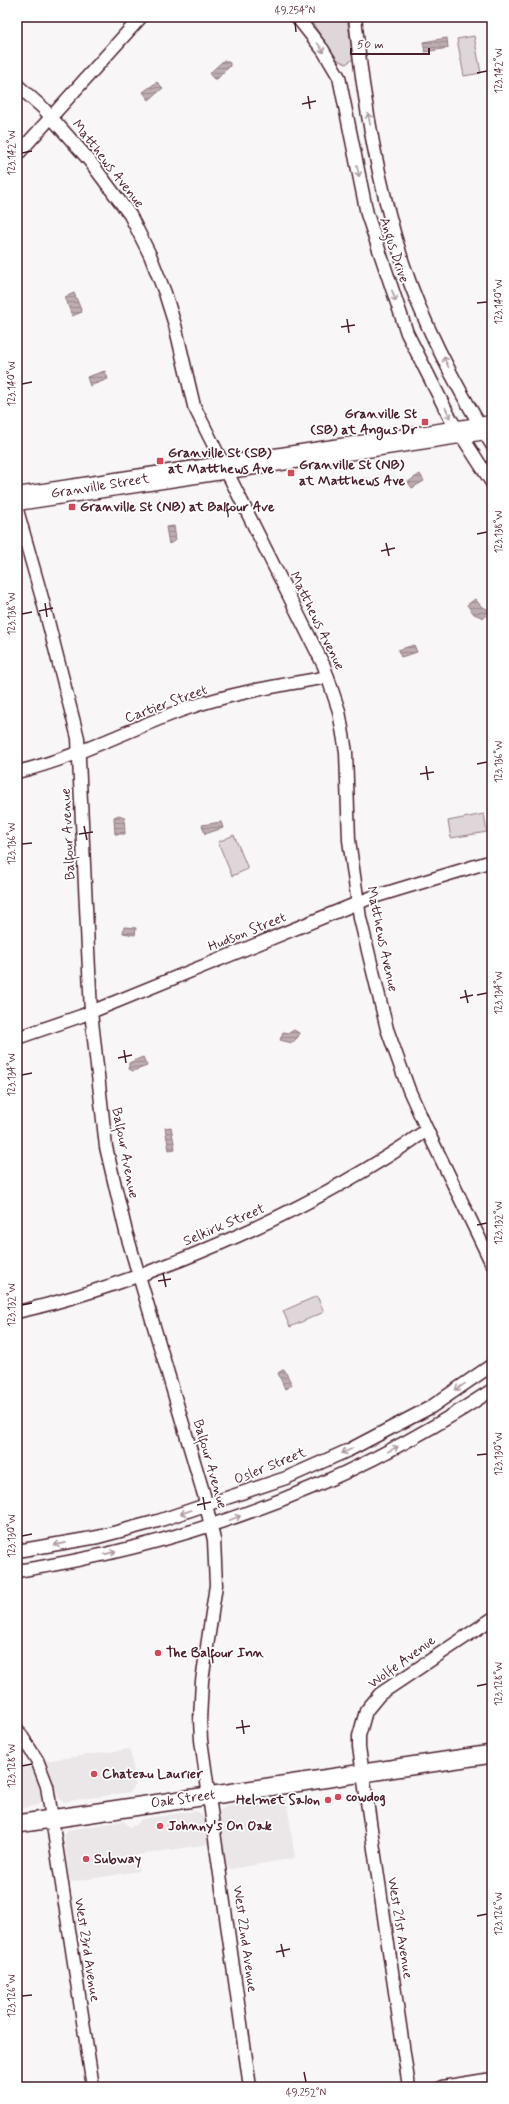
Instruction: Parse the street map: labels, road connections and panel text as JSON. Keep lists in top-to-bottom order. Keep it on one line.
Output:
{"streets":{"highway":["Granville Street"],"main road":["Oak Street"],"street":["Matthews Avenue","Angus Drive","Cartier Street","Balfour Avenue","Hudson Street","Selkirk Street","Osler Street","Wolfe Avenue","West 21st Avenue","West 22nd Avenue","West 23rd Avenue"]},"crossings":[["Matthews Avenue","Granville Street"],["Matthews Avenue","Cartier Street"],["Matthews Avenue","Hudson Street"],["Matthews Avenue","Selkirk Street"],["Angus Drive","Granville Street"],["Cartier Street","Balfour Avenue"],["Balfour Avenue","Hudson Street"],["Balfour Avenue","Selkirk Street"],["Balfour Avenue","Osler Street"],["Balfour Avenue","Oak Street"],["Balfour Avenue","West 22nd Avenue"],["Wolfe Avenue","Oak Street"],["Wolfe Avenue","West 21st Avenue"],["Oak Street","West 21st Avenue"],["Oak Street","West 22nd Avenue"],["Oak Street","West 23rd Avenue"]],"places":{"transit":["Granville St (SB) at Angus Dr","Granville St (SB) at Matthews Ave","Granville St (NB) at Matthews Ave","Granville St (NB) at Balfour Ave"],"other":["The Balfour Inn","Chateau Laurier","cowdog","Helmet Salon","Johnny's On Oak","Subway"]},"scale_bar":"50 m","coordinates":["49.254°N","123.142°W","123.140°W","123.138°W","123.136°W","123.134°W","123.132°W","123.130°W","123.128°W","123.126°W","49.252°N"]}
